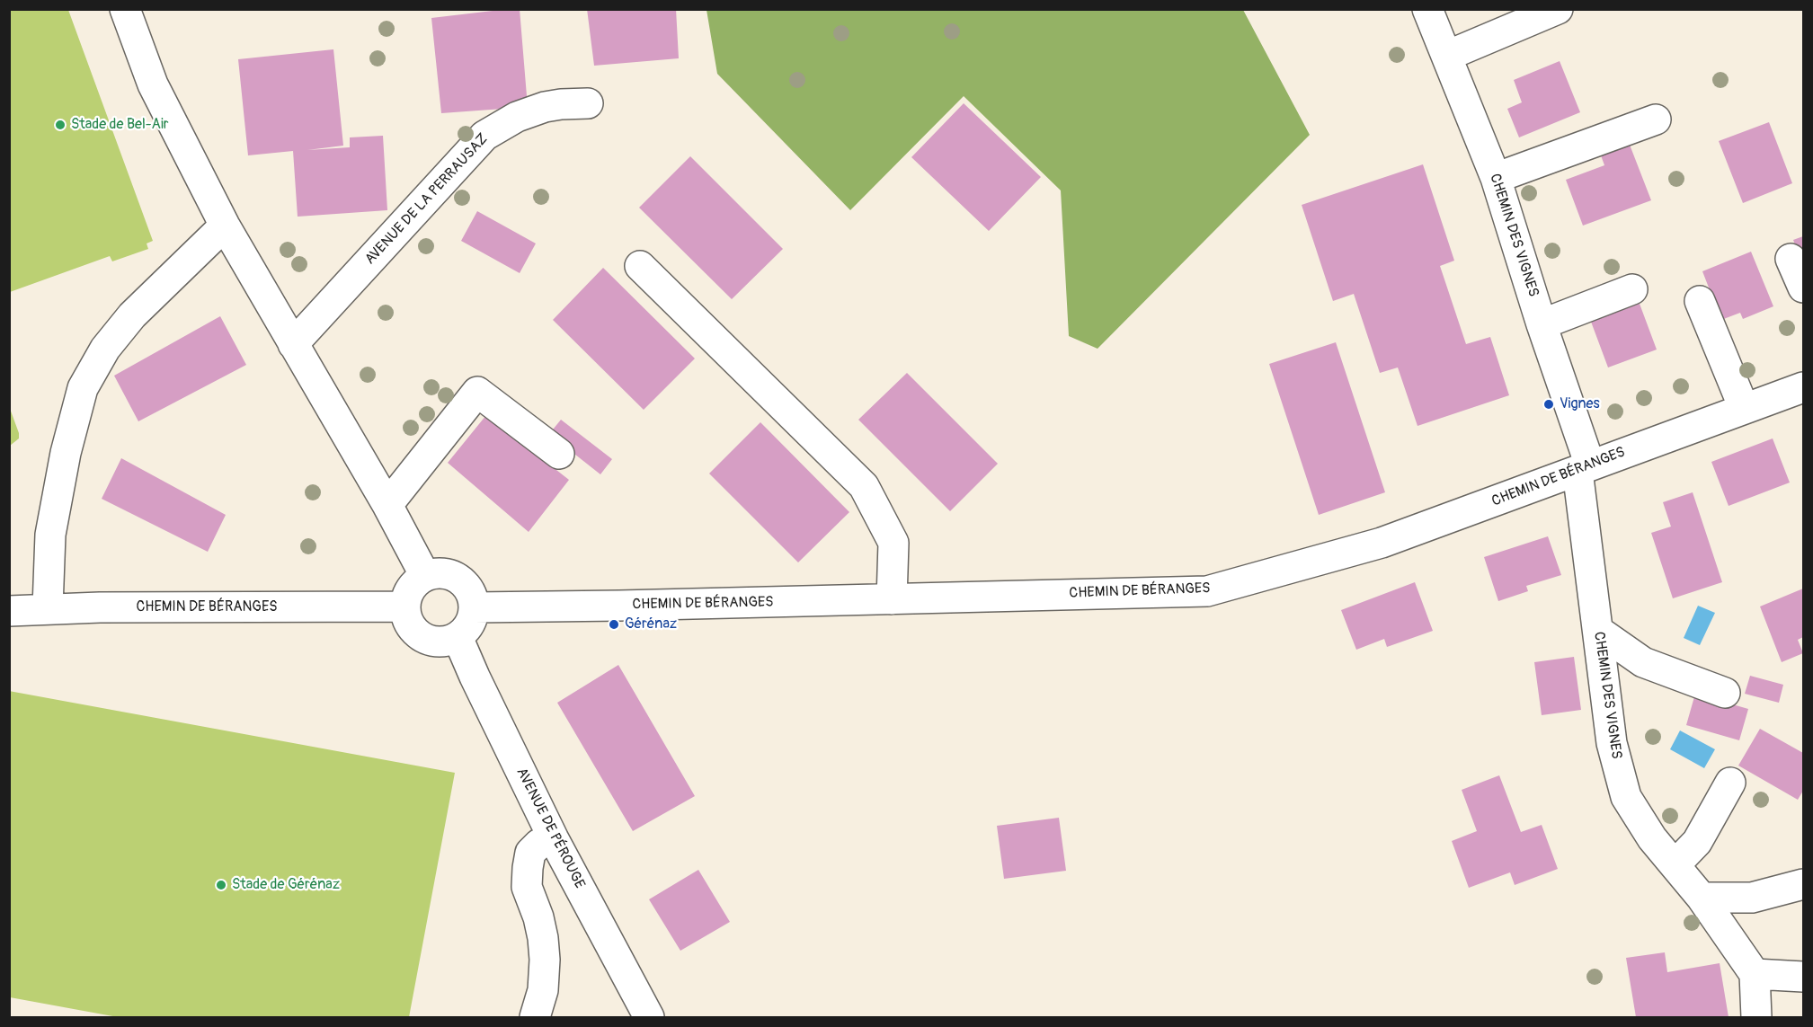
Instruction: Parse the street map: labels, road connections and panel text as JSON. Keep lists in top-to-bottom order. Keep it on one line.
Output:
{"streets":{"street":["AVENUE DE LA PERRAUSAZ","CHEMIN DES VIGNES","CHEMIN DE BÉRANGES","AVENUE DE PÉROUGE"]},"crossings":[["CHEMIN DES VIGNES","CHEMIN DE BÉRANGES"],["CHEMIN DE BÉRANGES","AVENUE DE PÉROUGE"]],"places":["Stade de Bel-Air","Vignes","Gérénaz","Stade de Gérénaz"]}
